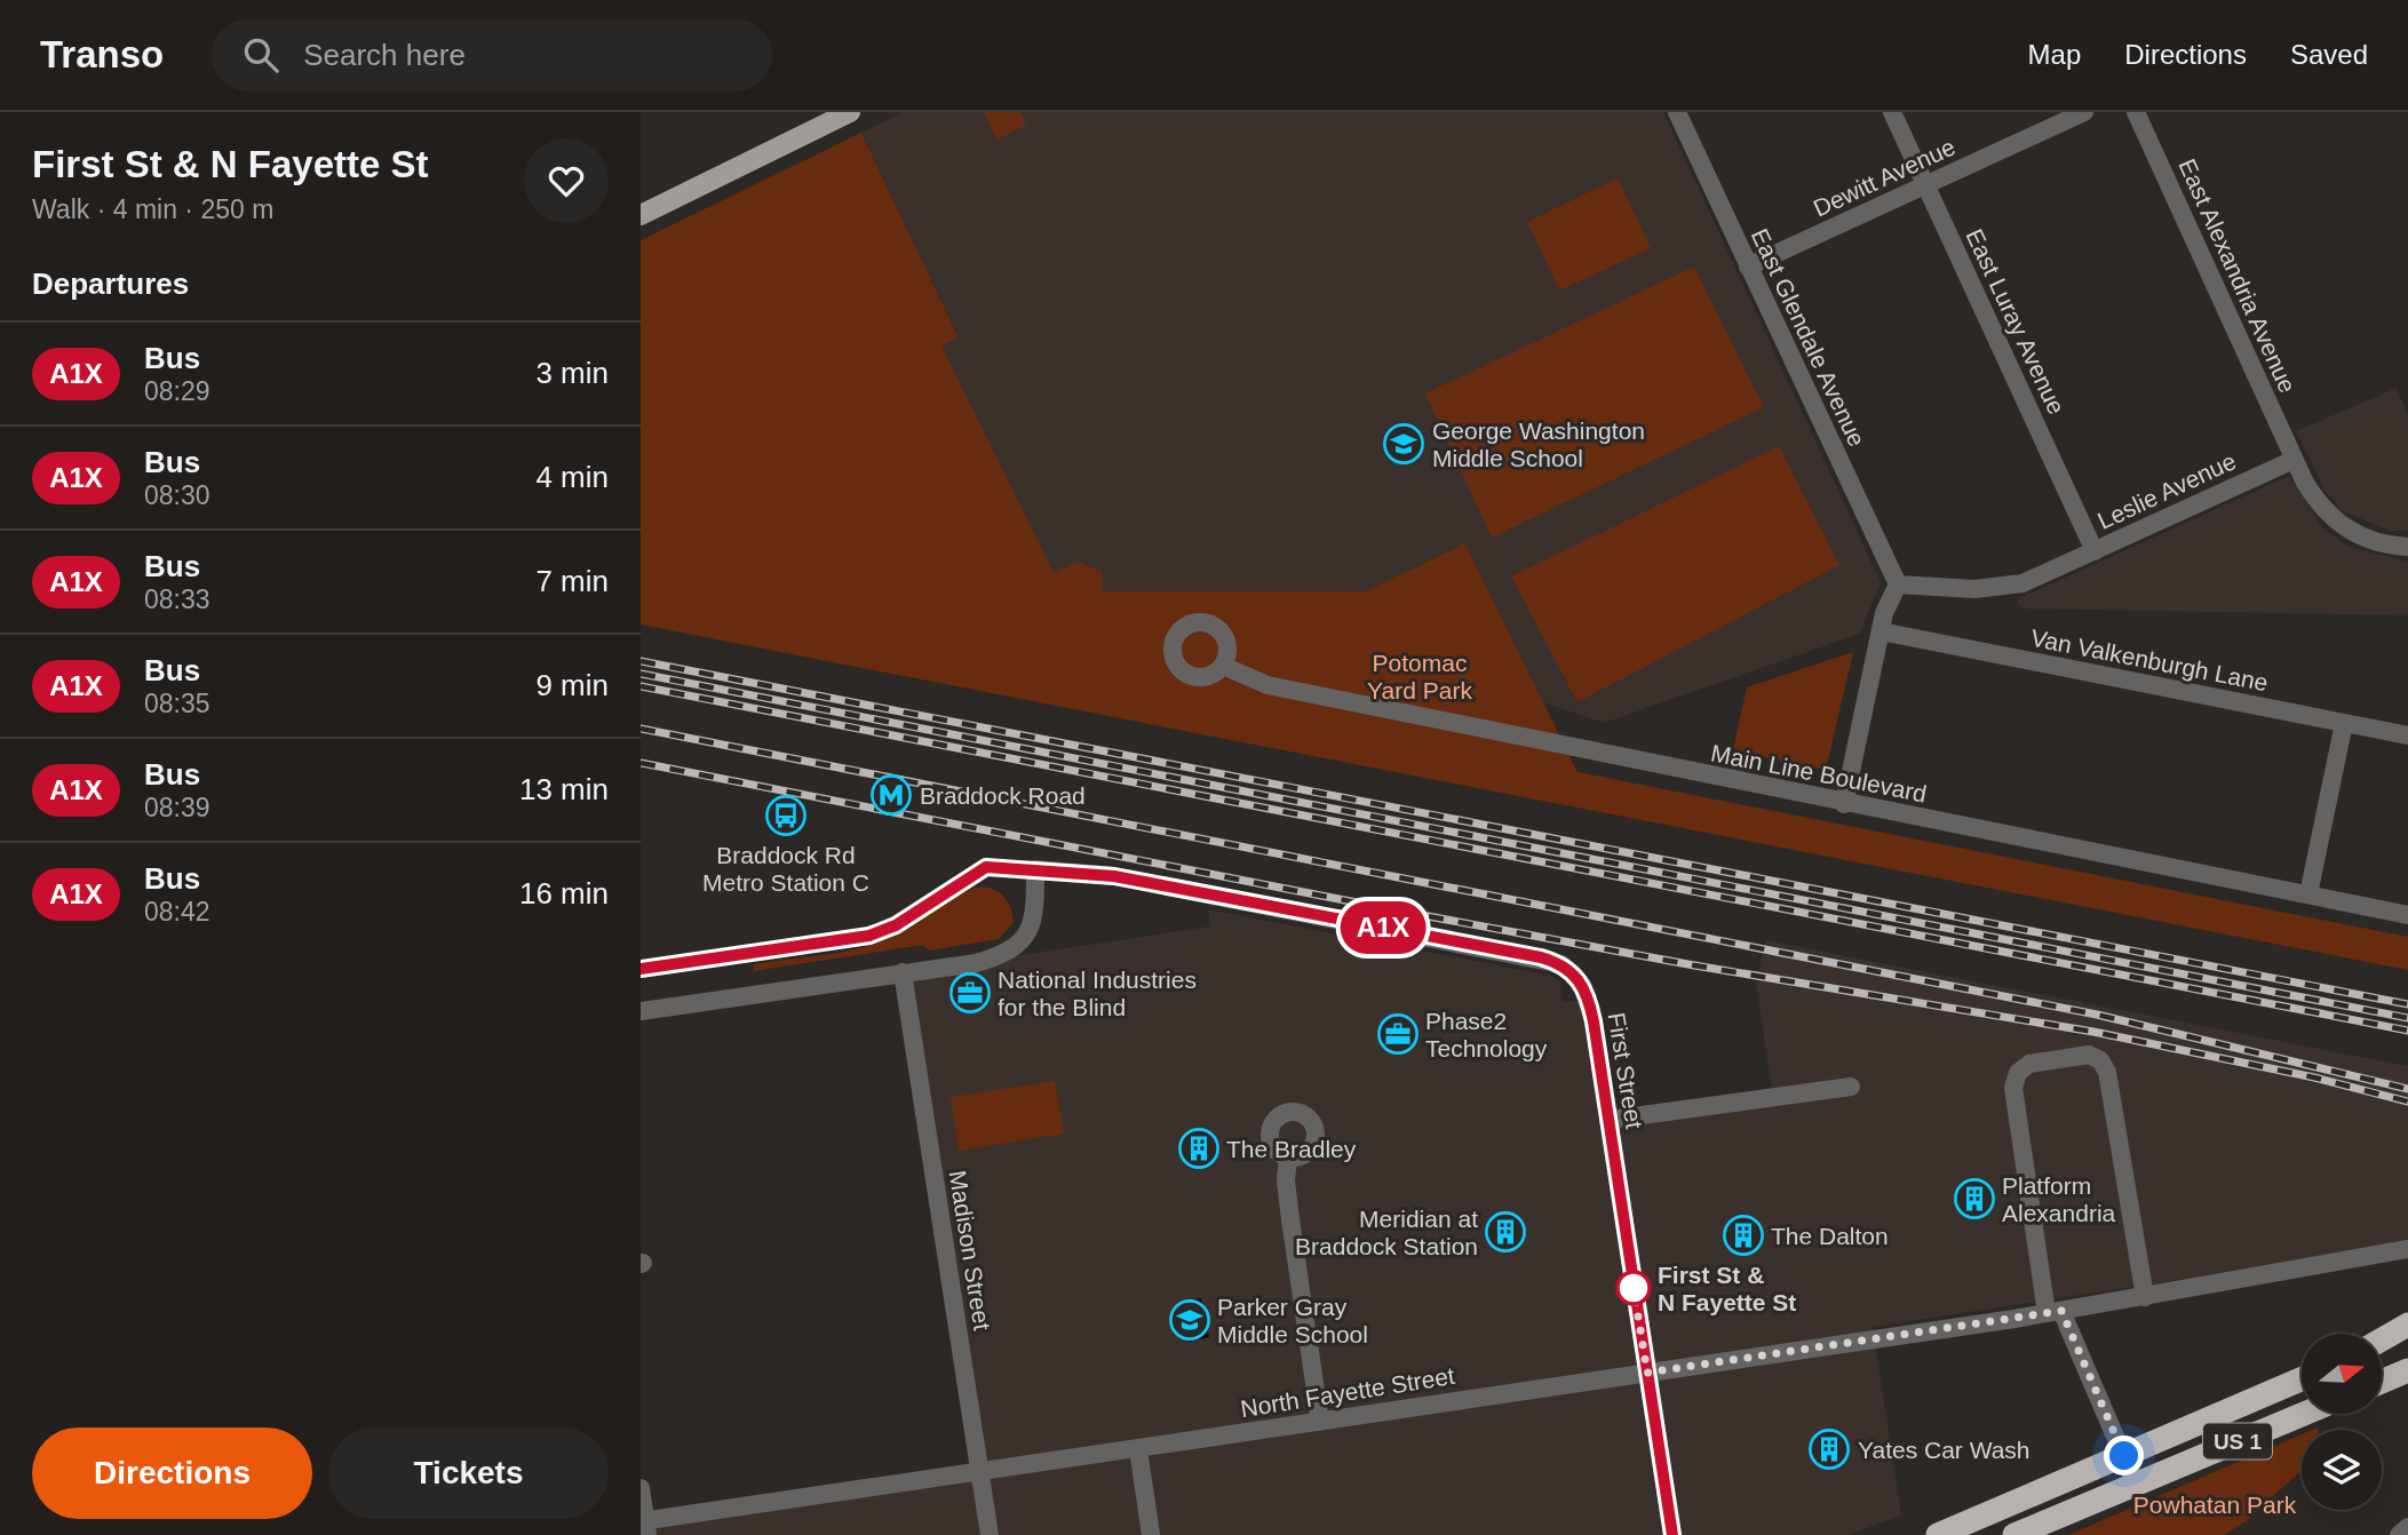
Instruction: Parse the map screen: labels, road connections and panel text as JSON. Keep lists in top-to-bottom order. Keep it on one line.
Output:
{"streets":{"highway":["US 1"],"street":["Dewitt Avenue","East Alexandria Avenue","East Luray Avenue","East Glendale Avenue","Leslie Avenue","Van Valkenburgh Lane","Main Line Boulevard","First Street","Madison Street","North Fayette Street"]},"crossings":[["Dewitt Avenue","East Luray Avenue"],["Dewitt Avenue","East Glendale Avenue"],["East Alexandria Avenue","Leslie Avenue"],["East Luray Avenue","Leslie Avenue"],["East Glendale Avenue","Leslie Avenue"],["First Street","Madison Street"],["First Street","North Fayette Street"],["Madison Street","North Fayette Street"]],"parks":["Potomac Yard Park","Powhatan Park"],"places":{"school or university":["George Washington Middle School","Parker Gray Middle School"],"metro station":["Braddock Road"],"bus stop":["Braddock Rd Metro Station C"],"office":["National Industries for the Blind","Phase2 Technology"],"building":["The Bradley","Platform Alexandria","Meridian at Braddock Station","The Dalton","Yates Car Wash"],"other":["First St & N Fayette St"]},"lines":["bus line A1X"],"north":"right","page":{"header":"Transo","search":"Search here","nav":["Map","Directions","Saved"],"heading":[["First St & N Fayette St","Walk · 4 min · 250 m"],"Departures"],"on_map":"A1X","list":[{"mark":"A1X","name":"Bus","note":"08:29","value":"3 min"},{"mark":"A1X","name":"Bus","note":"08:30","value":"4 min"},{"mark":"A1X","name":"Bus","note":"08:33","value":"7 min"},{"mark":"A1X","name":"Bus","note":"08:35","value":"9 min"},{"mark":"A1X","name":"Bus","note":"08:39","value":"13 min"},{"mark":"A1X","name":"Bus","note":"08:42","value":"16 min"}],"buttons":["Directions","Tickets"]}}
